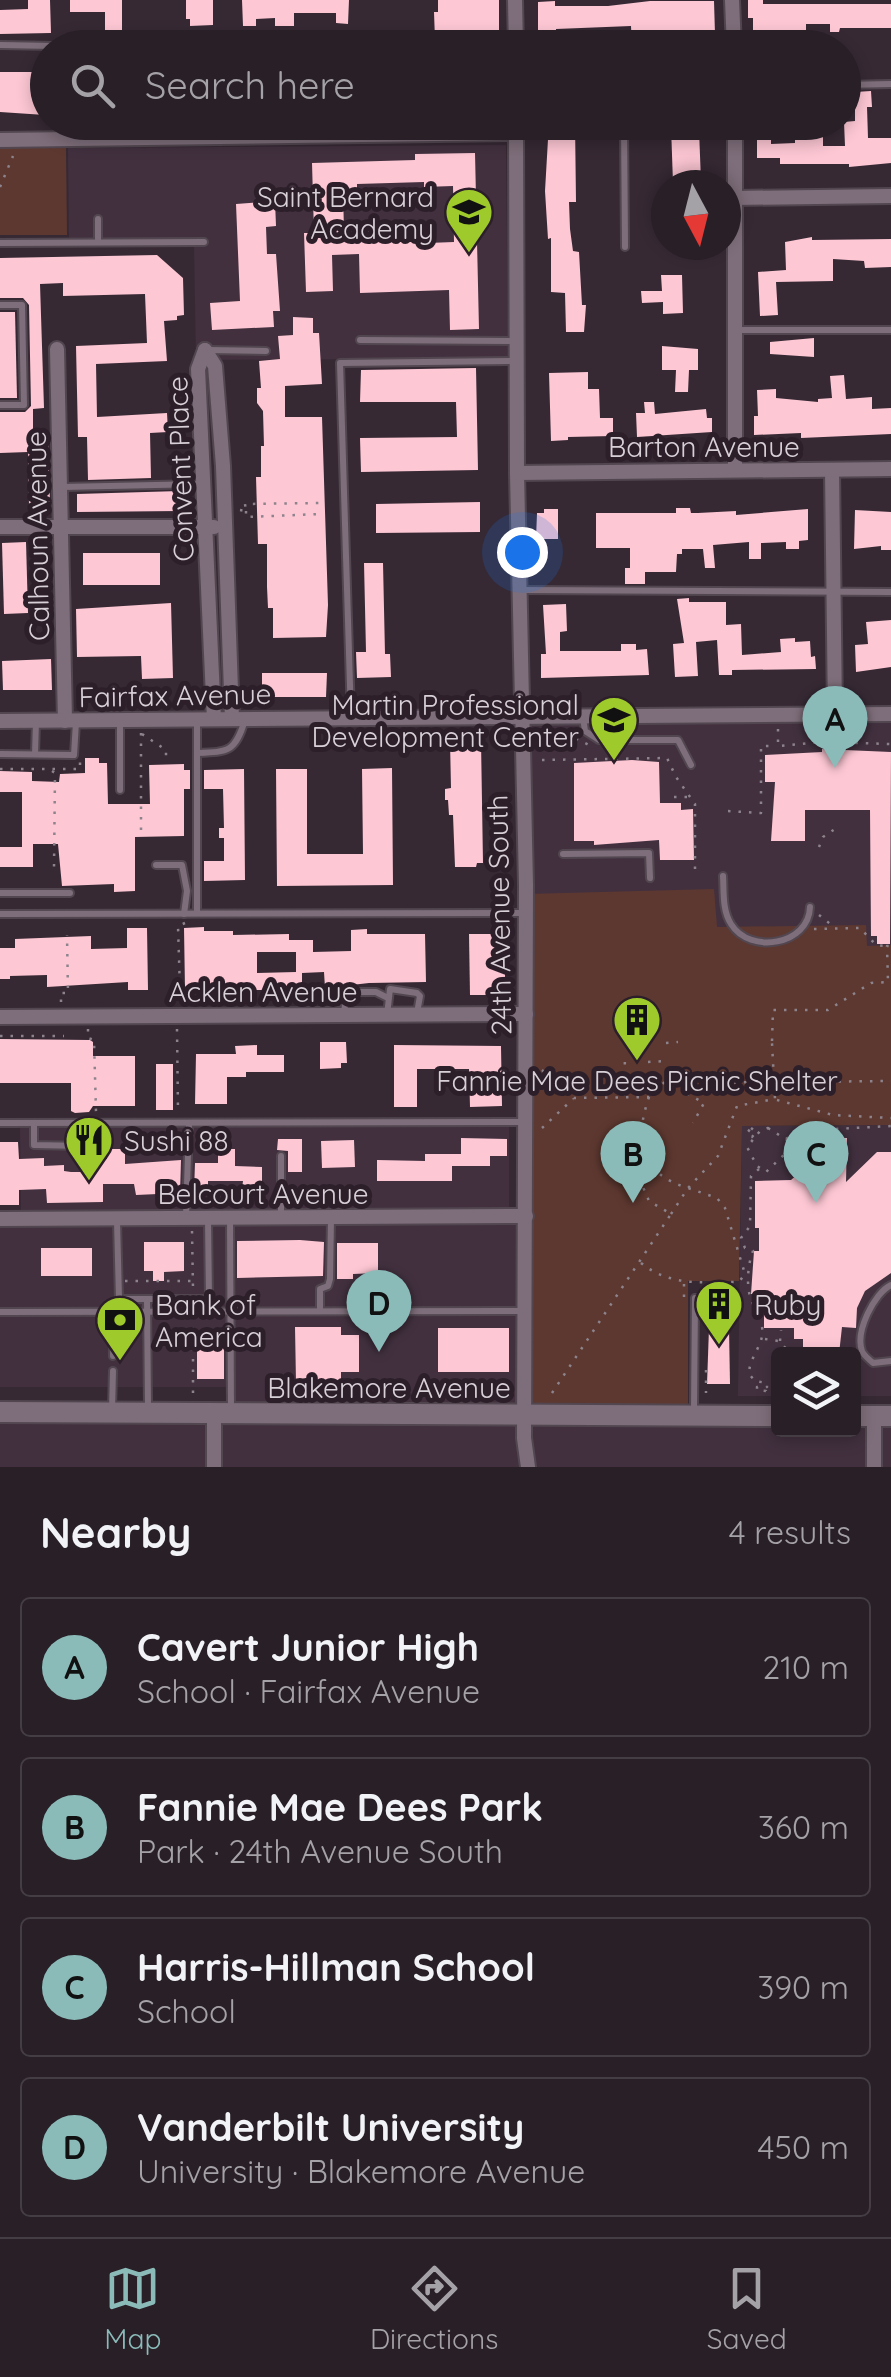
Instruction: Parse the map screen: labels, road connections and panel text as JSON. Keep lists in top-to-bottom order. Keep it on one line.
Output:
{"streets":{"main road":["Blakemore Avenue"],"street":["Barton Avenue","Convent Place","Calhoun Avenue","Fairfax Avenue","24th Avenue South","Acklen Avenue","Belcourt Avenue"]},"crossings":[["Barton Avenue","24th Avenue South"],["Convent Place","Fairfax Avenue"],["Calhoun Avenue","Fairfax Avenue"],["Fairfax Avenue","24th Avenue South"],["24th Avenue South","Acklen Avenue"],["24th Avenue South","Belcourt Avenue"],["24th Avenue South","Blakemore Avenue"]],"places":{"school or university":["Saint Bernard Academy","Martin Professional Development Center"],"building":["Fannie Mae Dees Picnic Shelter","Ruby"],"restaurant":["Sushi 88"],"bank":["Bank of America"]},"north":"bottom","page":{"search":"Search here","pins":["A","B","C","D"],"heading":["Nearby","4 results"],"list":[{"mark":"A","name":"Cavert Junior High","note":"School · Fairfax Avenue","value":"210 m"},{"mark":"B","name":"Fannie Mae Dees Park","note":"Park · 24th Avenue South","value":"360 m"},{"mark":"C","name":"Harris-Hillman School","note":"School","value":"390 m"},{"mark":"D","name":"Vanderbilt University","note":"University · Blakemore Avenue","value":"450 m"}],"nav":["Map","Directions","Saved"]}}
